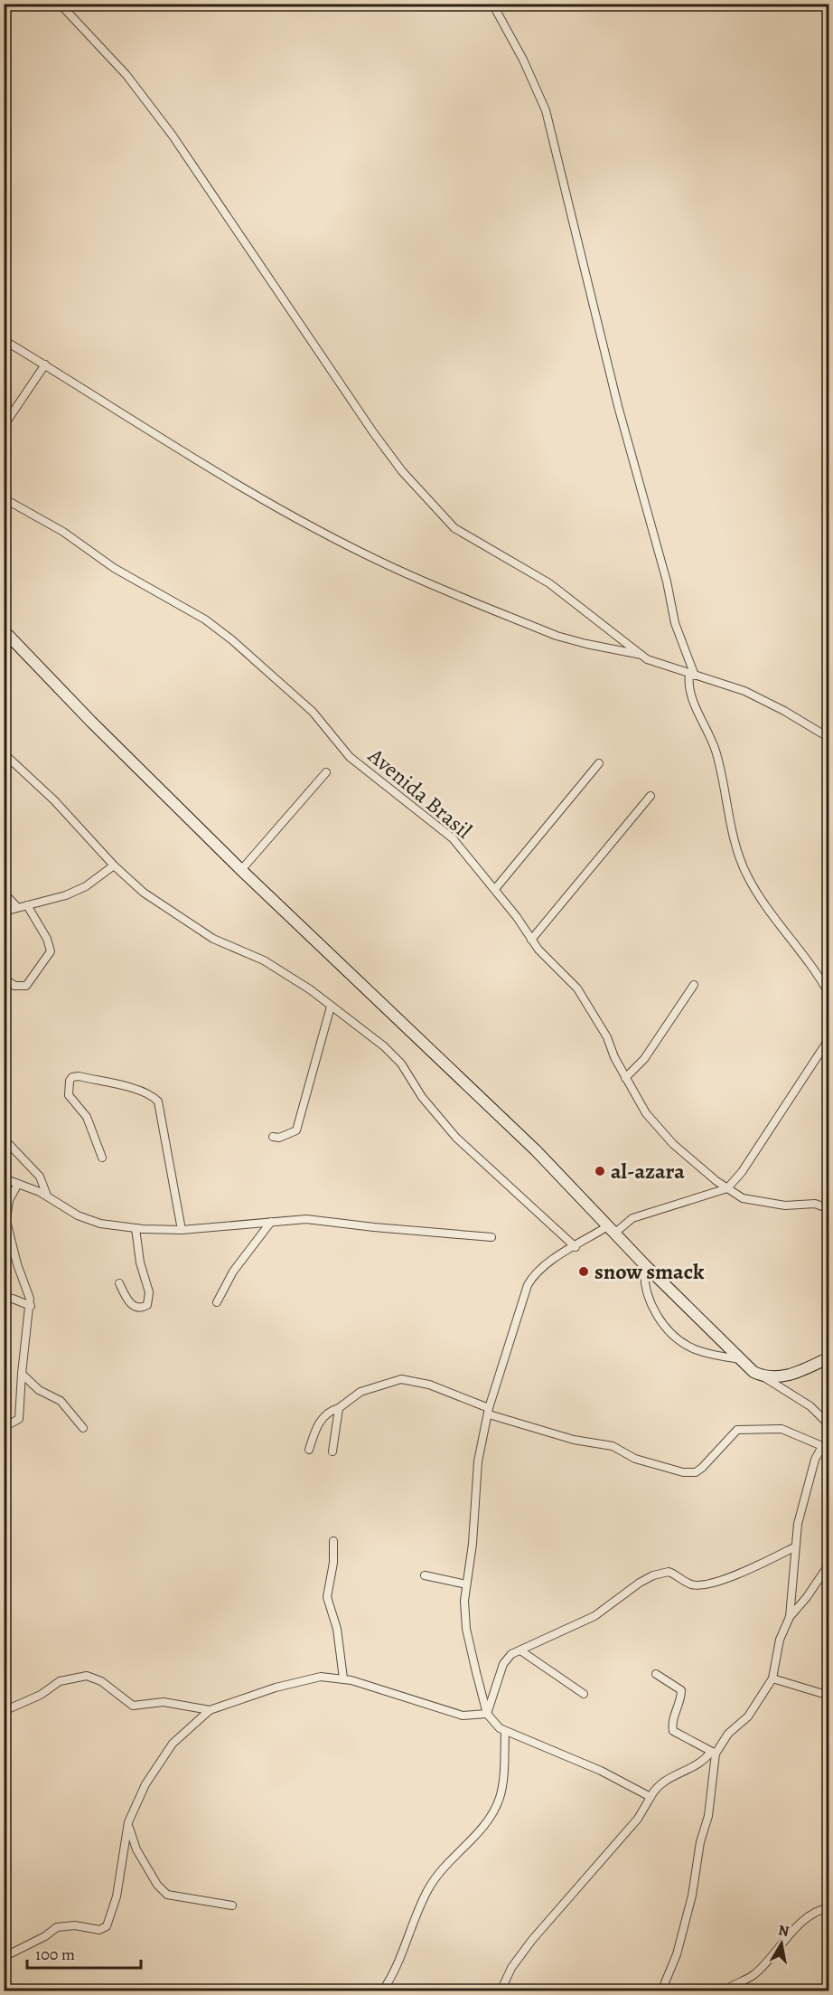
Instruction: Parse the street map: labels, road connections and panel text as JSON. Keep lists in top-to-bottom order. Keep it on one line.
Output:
{"streets":{"street":["Avenida Brasil"]},"places":["al-azara","snow smack"],"scale_bar":"100 m","north":"top"}
